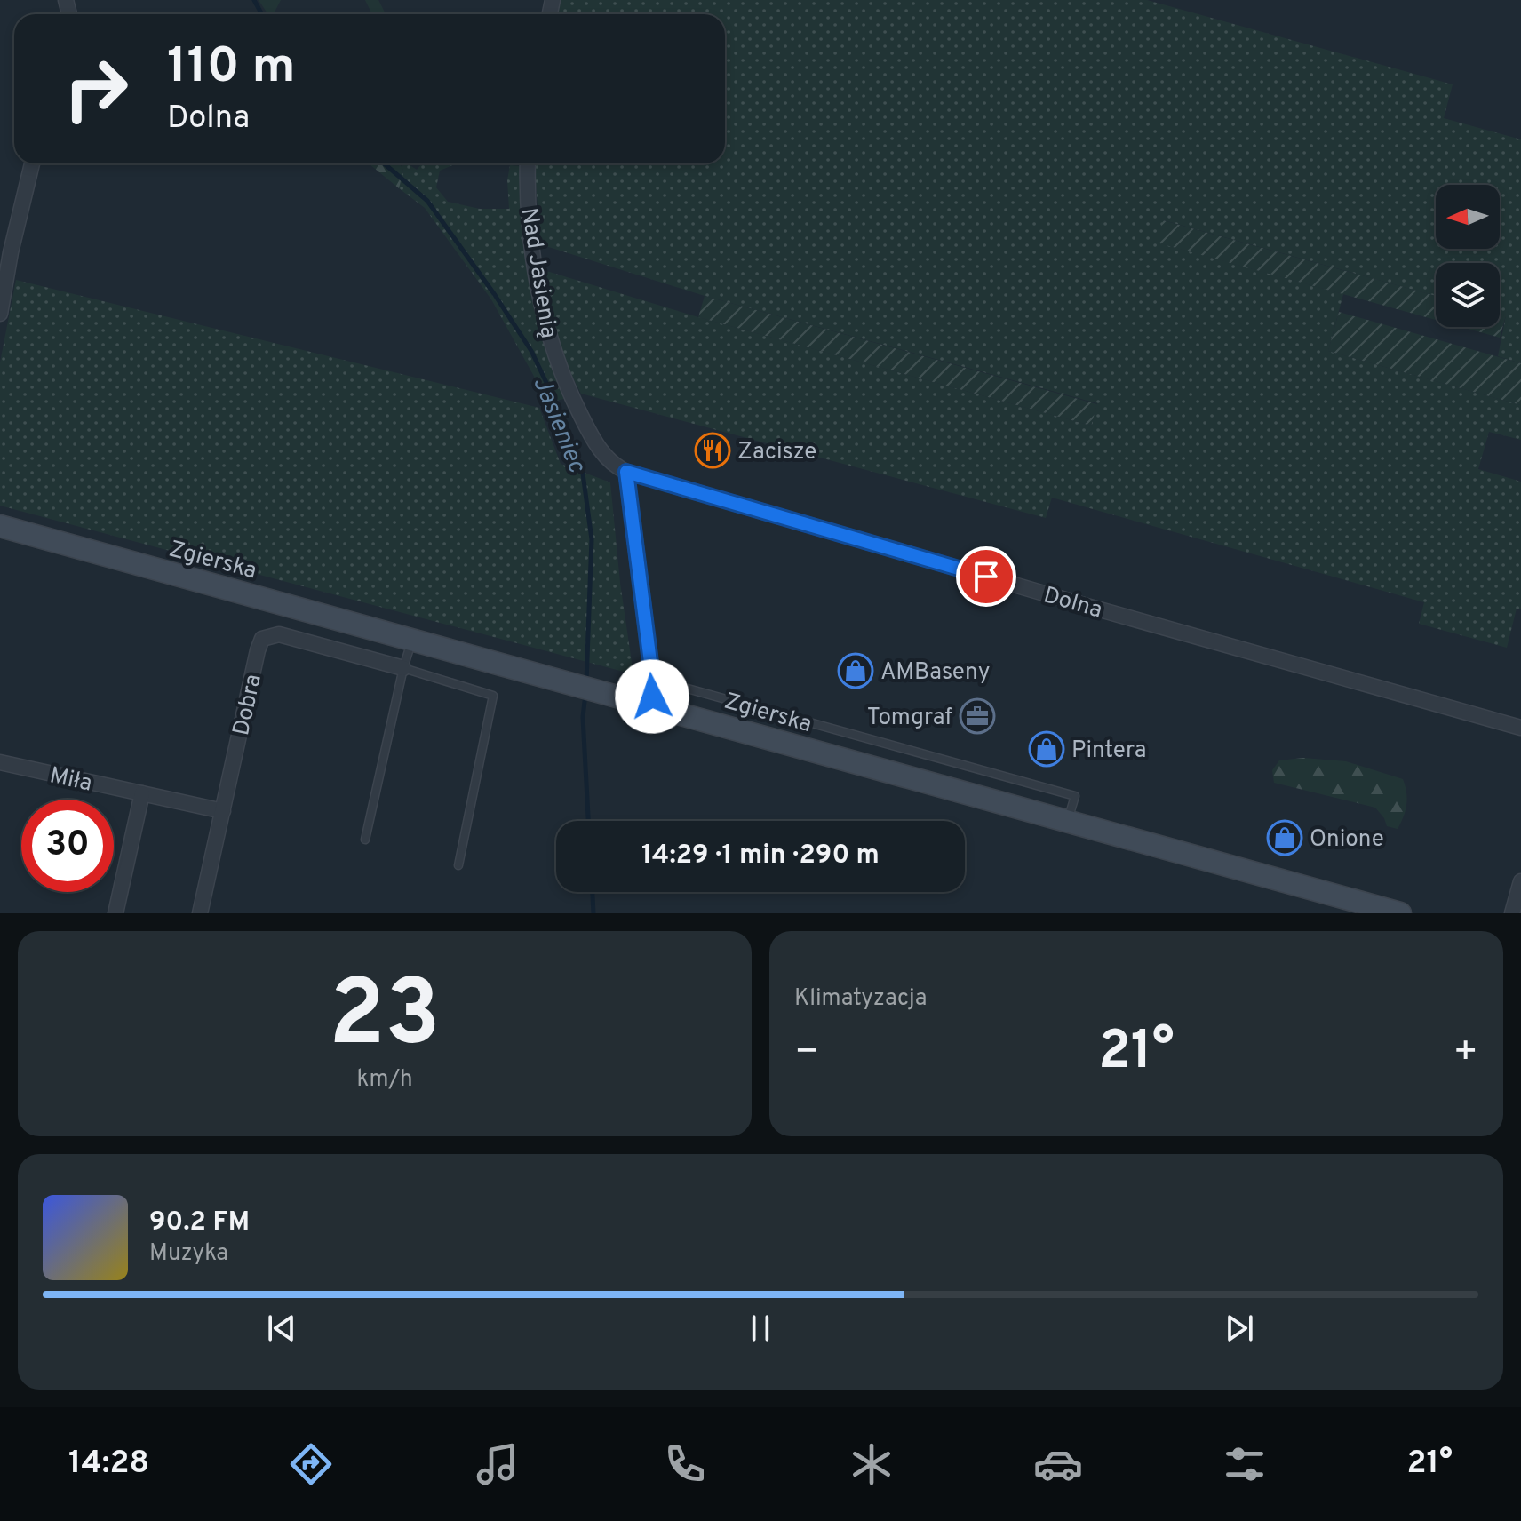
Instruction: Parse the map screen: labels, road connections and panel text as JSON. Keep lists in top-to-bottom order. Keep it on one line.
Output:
{"streets":{"main road":["Zgierska"],"street":["Nad Jasienią","Dolna","Dobra","Miła"]},"crossings":[["Nad Jasienią","Dolna"],["Dobra","Miła"]],"water":["Jasieniec"],"places":{"restaurant":["Zacisze"],"shop":["AMBaseny","Pintera","Onione"],"office":["Tomgraf"]},"north":"left","page":{"turn":["110 m","Dolna"],"limit":"30","trip":"14:29 · 1 min · 290 m","tile":[["23","km/h"],"Klimatyzacja"],"heat":["−","21°","+"],"song":["90.2 FM","Muzyka"],"tabs":["14:28","21°"]}}
